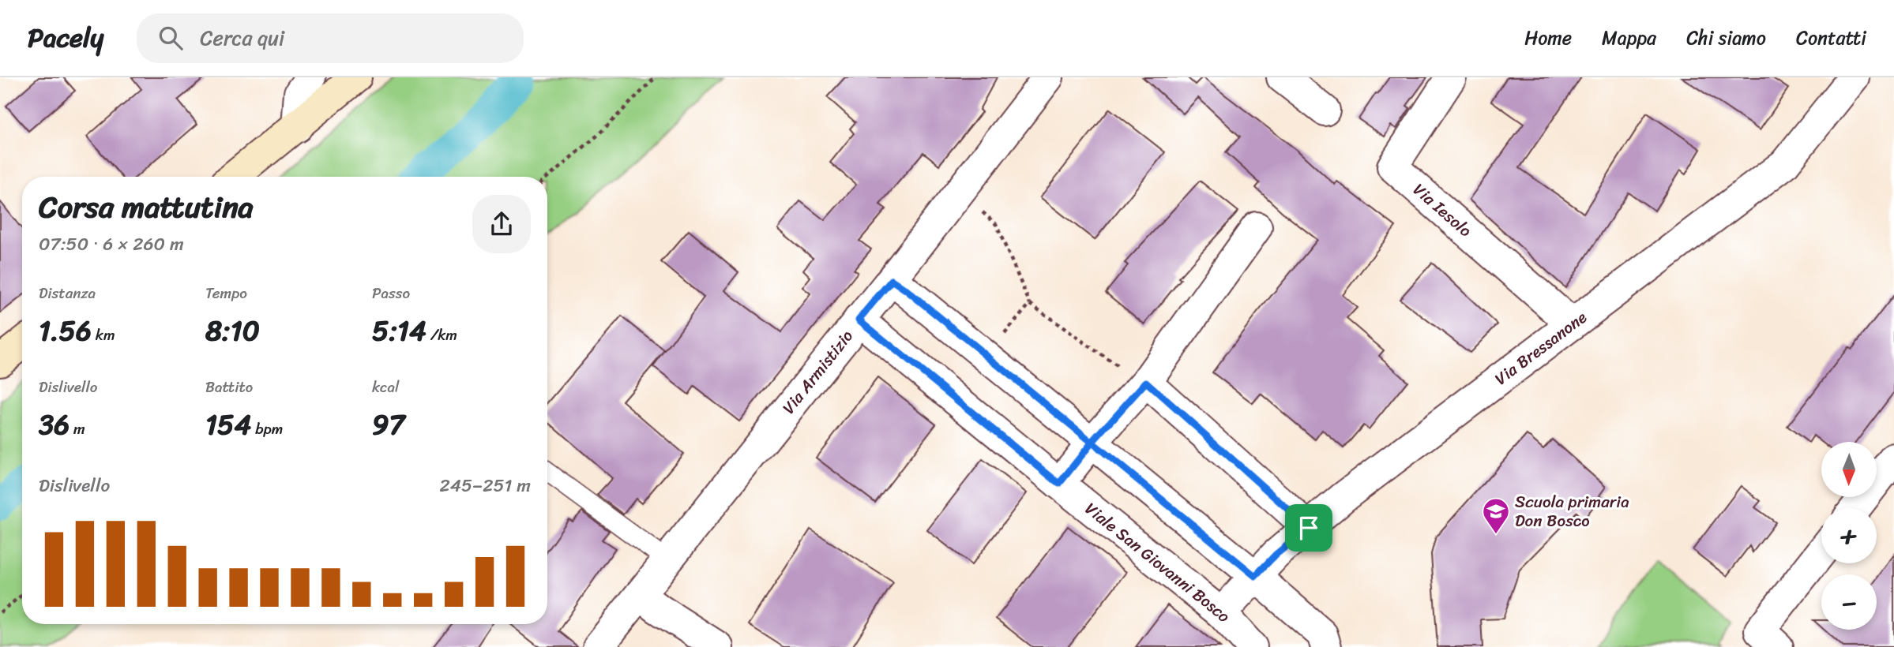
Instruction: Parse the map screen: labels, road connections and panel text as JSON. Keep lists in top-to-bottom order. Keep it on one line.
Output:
{"streets":{"street":["Via Iesolo","Via Bressanone","Via Armistizio","Viale San Giovanni Bosco"]},"crossings":[["Via Iesolo","Via Bressanone"],["Via Bressanone","Viale San Giovanni Bosco"],["Via Armistizio","Viale San Giovanni Bosco"]],"places":{"school or university":["Scuola primaria Don Bosco"]},"north":"bottom","page":{"header":"Pacely","search":"Cerca qui","nav":["Home","Mappa","Chi siamo","Contatti"],"heading":["Corsa mattutina","07:50 · 6 × 260 m"],"stats":[["Distanza","1.56 km"],["Tempo","8:10"],["Passo","5:14 /km"],["Dislivello","36 m"],["Battito","154 bpm"],["kcal","97"]],"map_buttons":["+","−"],"chart":["Dislivello","245–251 m"]}}
